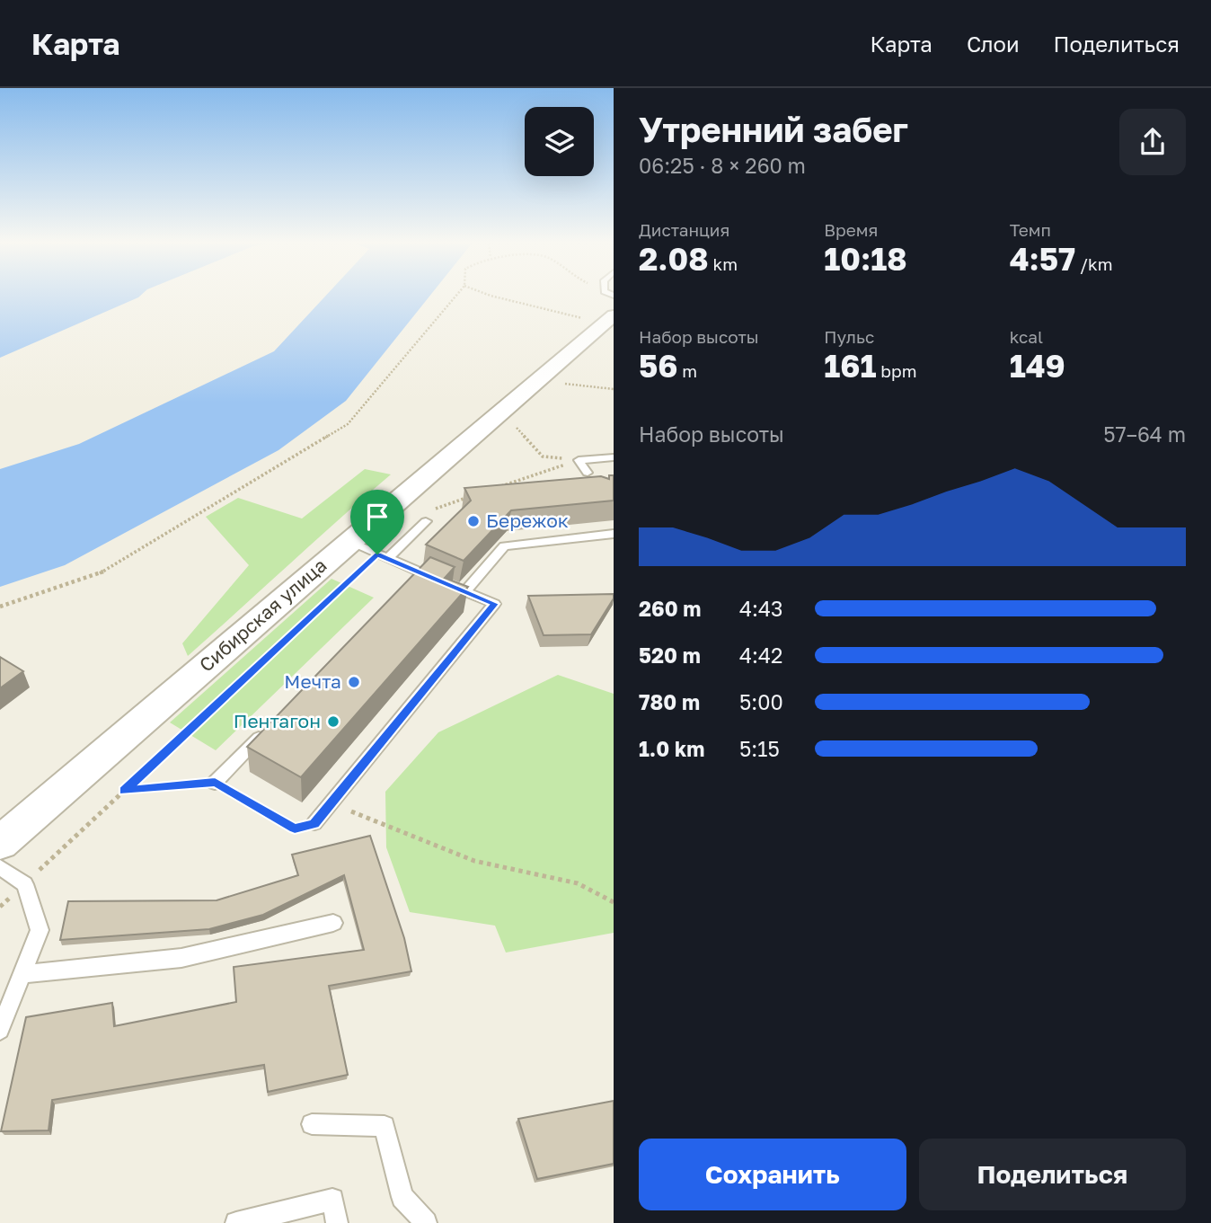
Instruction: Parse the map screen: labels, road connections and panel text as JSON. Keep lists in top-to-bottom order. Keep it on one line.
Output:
{"streets":{"street":["Сибирская улица"]},"places":["Бережок","Мечта","Пентагон"],"page":{"header":"Карта","nav":["Карта","Слои","Поделиться"],"heading":["Утренний забег","06:25 · 8 × 260 m"],"stats":[["Дистанция","2.08 km"],["Время","10:18"],["Темп","4:57 /km"],["Набор высоты","56 m"],["Пульс","161 bpm"],["kcal","149"]],"chart":["Набор высоты","57–64 m"],"list":[{"name":"260 m","note":"4:43"},{"name":"520 m","note":"4:42"},{"name":"780 m","note":"5:00"},{"name":"1.0 km","note":"5:15"}],"buttons":["Сохранить","Поделиться"]}}
